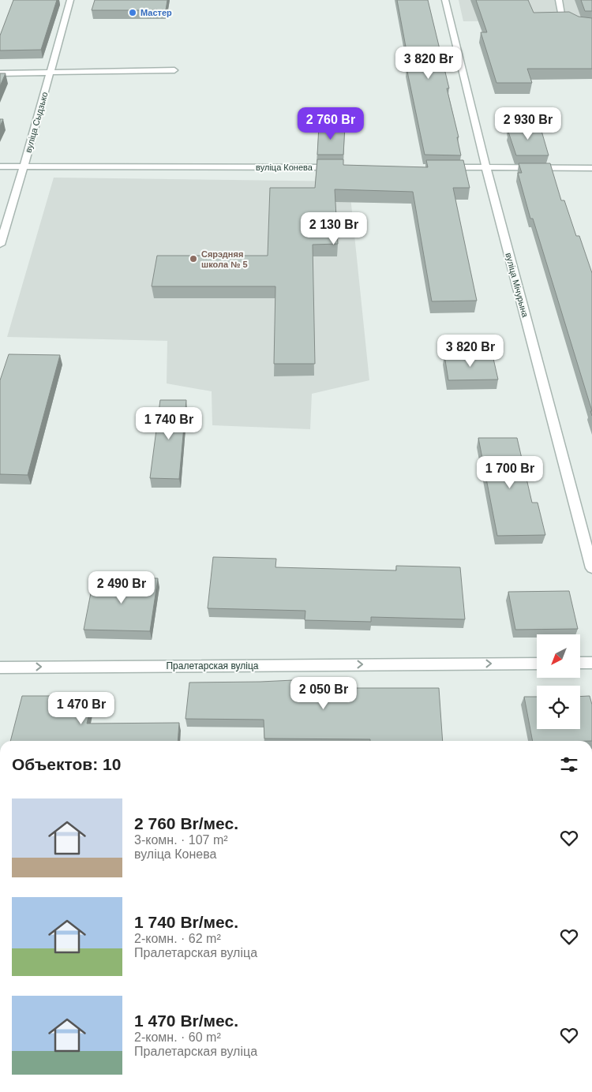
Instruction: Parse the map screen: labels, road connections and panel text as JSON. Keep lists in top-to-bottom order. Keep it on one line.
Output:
{"streets":{"street":["вуліца Сыдзько","вуліца Конева","вуліца Мічурына","Пралетарская вуліца"]},"crossings":[["вуліца Сыдзько","вуліца Конева"]],"one_way":["Пралетарская вуліца"],"places":["Мастер","Сярэдняя школа № 5"],"north":"bottom left","page":{"price":["3 820 Br","2 760 Br","2 930 Br","2 130 Br","3 820 Br","1 740 Br","1 700 Br","2 490 Br","2 050 Br","1 470 Br"],"heading":"Объектов: 10","list":[{"name":"2 760 Br/мес.","note":"3-комн. · 107 m² · вуліца Конева"},{"name":"1 740 Br/мес.","note":"2-комн. · 62 m² · Пралетарская вуліца"},{"name":"1 470 Br/мес.","note":"2-комн. · 60 m² · Пралетарская вуліца"}]}}
